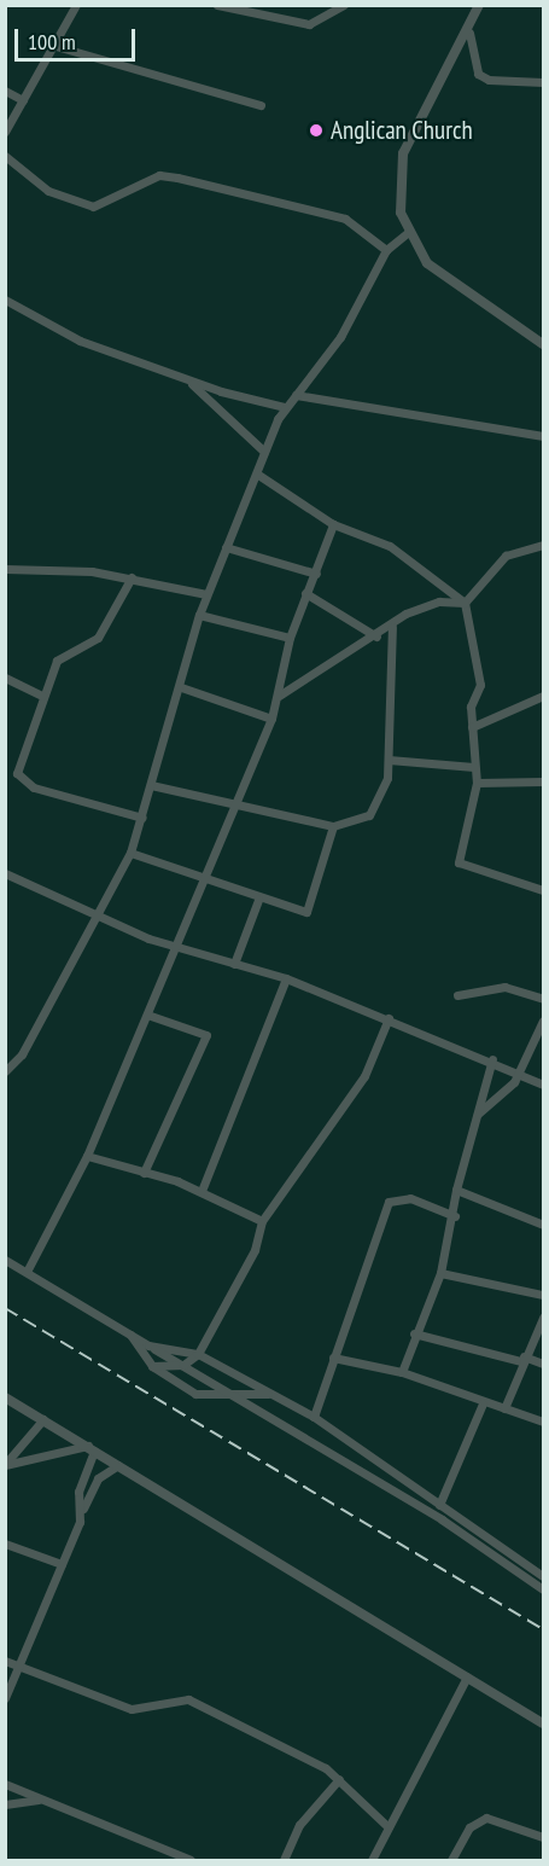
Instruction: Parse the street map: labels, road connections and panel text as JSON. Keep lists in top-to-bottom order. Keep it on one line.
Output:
{"places":["Anglican Church"],"scale_bar":"100 m"}
